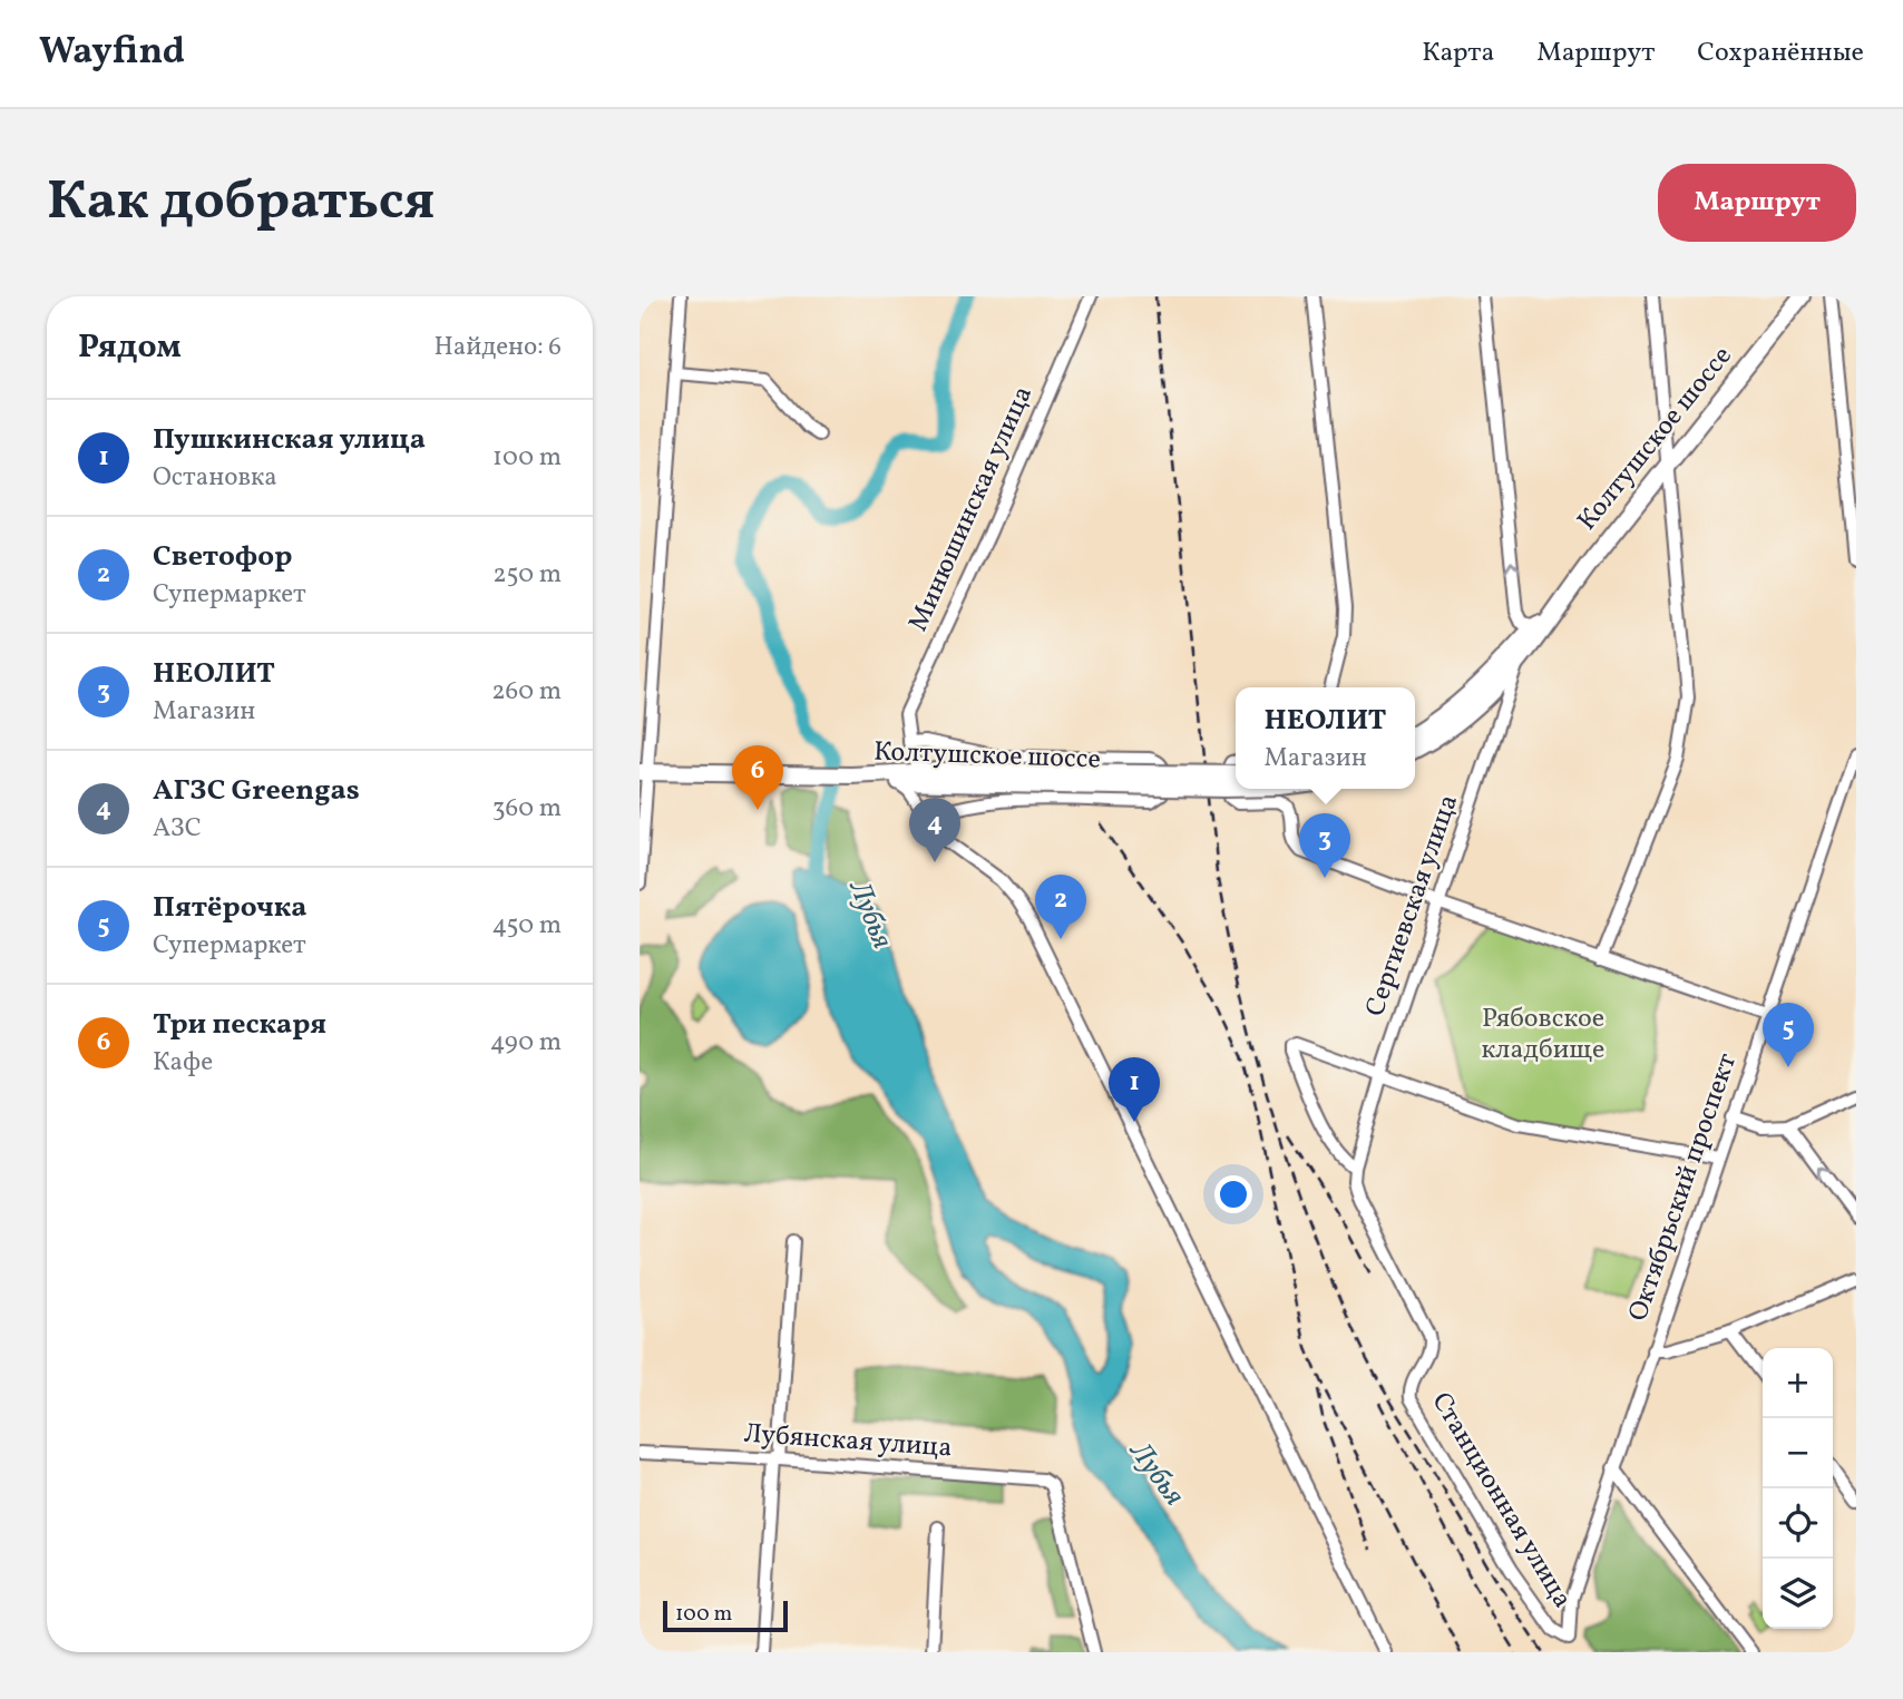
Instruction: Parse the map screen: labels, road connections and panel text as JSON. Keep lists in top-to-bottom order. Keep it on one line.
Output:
{"streets":{"main road":["Колтушское шоссе"],"street":["Минюшинская улица","Сергиевская улица","Октябрьский проспект","Лубянская улица","Станционная улица"]},"crossings":[["Колтушское шоссе","Минюшинская улица"],["Колтушское шоссе","Сергиевская улица"],["Сергиевская улица","Станционная улица"],["Октябрьский проспект","Станционная улица"]],"water":["Лубья"],"parks":["Рябовское кладбище"],"scale_bar":"100 m","page":{"header":"Wayfind","nav":["Карта","Маршрут","Сохранённые"],"buttons":"Маршрут","title":"Как добраться","heading":["Рядом","Найдено: 6"],"list":[{"mark":"1","name":"Пушкинская улица","note":"Остановка","value":"100 m"},{"mark":"2","name":"Светофор","note":"Супермаркет","value":"250 m"},{"mark":"3","name":"НЕОЛИТ","note":"Магазин","value":"260 m"},{"mark":"4","name":"АГЗС Greengas","note":"АЗС","value":"360 m"},{"mark":"5","name":"Пятёрочка","note":"Супермаркет","value":"450 m"},{"mark":"6","name":"Три пескаря","note":"Кафе","value":"490 m"}],"popup":["НЕОЛИТ","Магазин"],"pins":["6","4","3","2","5","1"],"map_buttons":["+","−"],"scale":"100 m"}}
